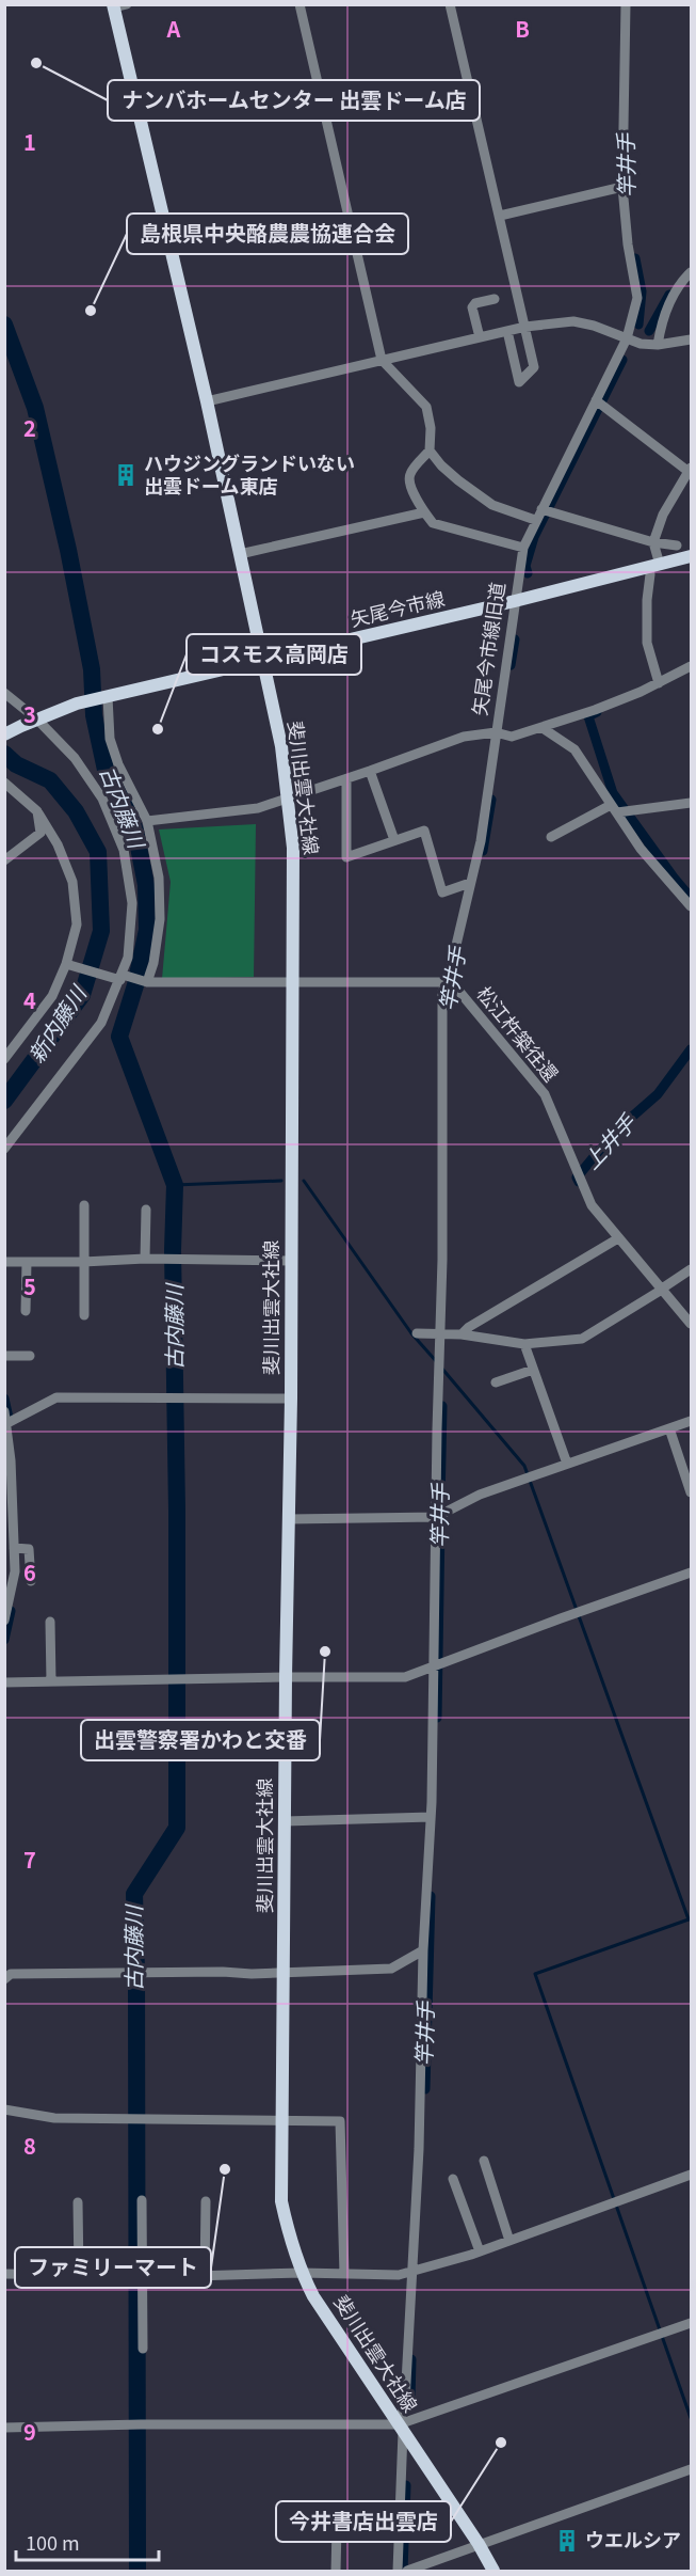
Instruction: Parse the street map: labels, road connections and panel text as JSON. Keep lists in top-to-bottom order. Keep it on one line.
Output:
{"streets":{"main road":["矢尾今市線","斐川出雲大社線"],"street":["矢尾今市線旧道","松江杵築往還"]},"crossings":[["矢尾今市線","矢尾今市線旧道"],["矢尾今市線","斐川出雲大社線"],["矢尾今市線旧道","斐川出雲大社線"]],"water":["竿井手","古内藤川","新内藤川","上井手"],"places":{"other":["ナンバホームセンター 出雲ドーム店","島根県中央酪農農協連合会","コスモス高岡店","出雲警察署かわと交番","ファミリーマート","今井書店出雲店"],"building":["ハウジングランドいない 出雲ドーム東店","ウエルシア"]},"scale_bar":"100 m","grid":{"columns":["A","B"],"rows":["1","2","3","4","5","6","7","8","9"]}}
